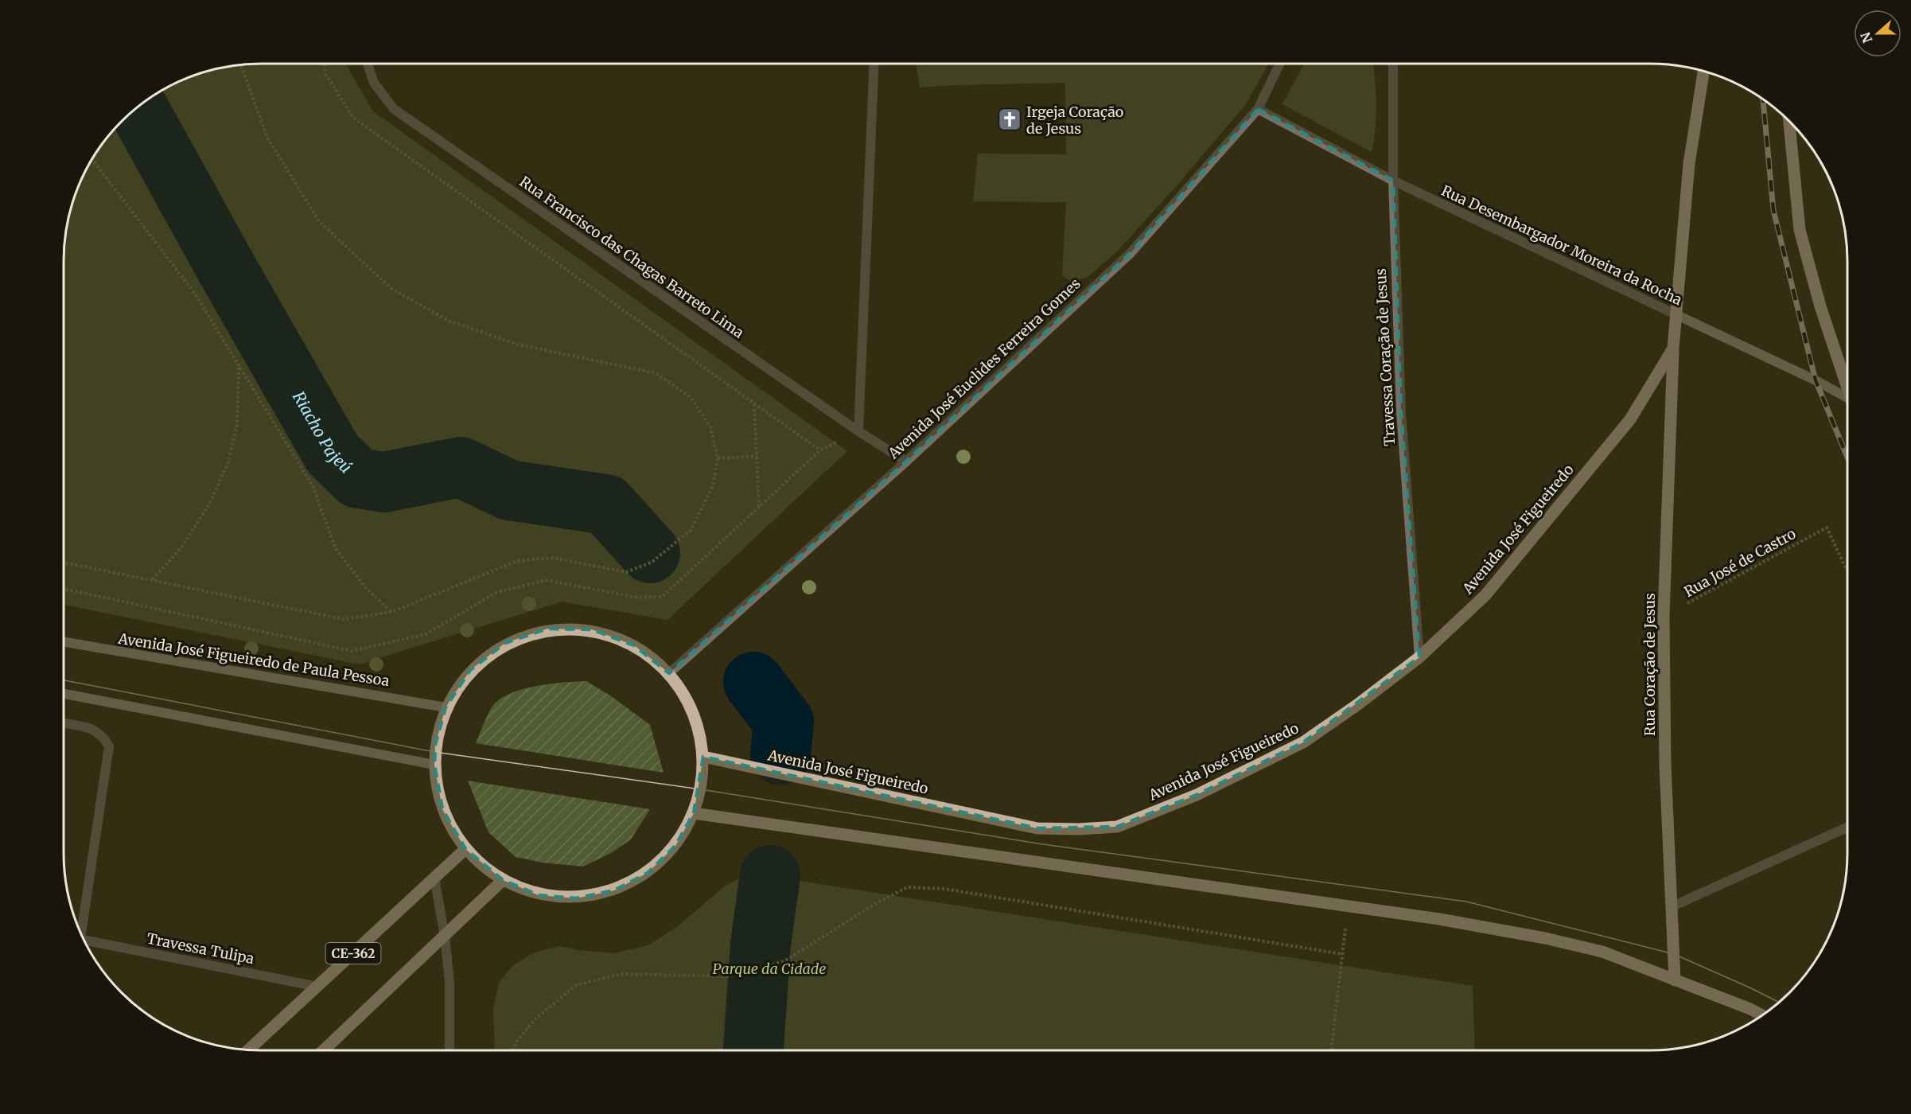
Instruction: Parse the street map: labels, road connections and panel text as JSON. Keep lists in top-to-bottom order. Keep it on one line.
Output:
{"streets":{"main road":["Rua Desembargador Moreira da Rocha","Avenida José Figueiredo","Avenida José Figueiredo de Paula Pessoa","Rua Coração de Jesus","CE-362"],"street":["Rua Francisco das Chagas Barreto Lima","Travessa Coração de Jesus","Avenida José Euclides Ferreira Gomes","Travessa Tulipa"],"path":["Rua José de Castro"]},"crossings":[["Rua Desembargador Moreira da Rocha","Travessa Coração de Jesus"],["Rua Desembargador Moreira da Rocha","Avenida José Euclides Ferreira Gomes"],["Rua Desembargador Moreira da Rocha","Avenida José Figueiredo"],["Rua Francisco das Chagas Barreto Lima","Avenida José Euclides Ferreira Gomes"],["Travessa Coração de Jesus","Avenida José Figueiredo"],["Avenida José Figueiredo","Rua Coração de Jesus"],["Rua José de Castro","Rua Coração de Jesus"],["Travessa Tulipa","CE-362"]],"water":["Riacho Pajeú"],"parks":["Parque da Cidade"],"places":{"church":["Irgeja Coração de Jesus"]},"north":"left"}
